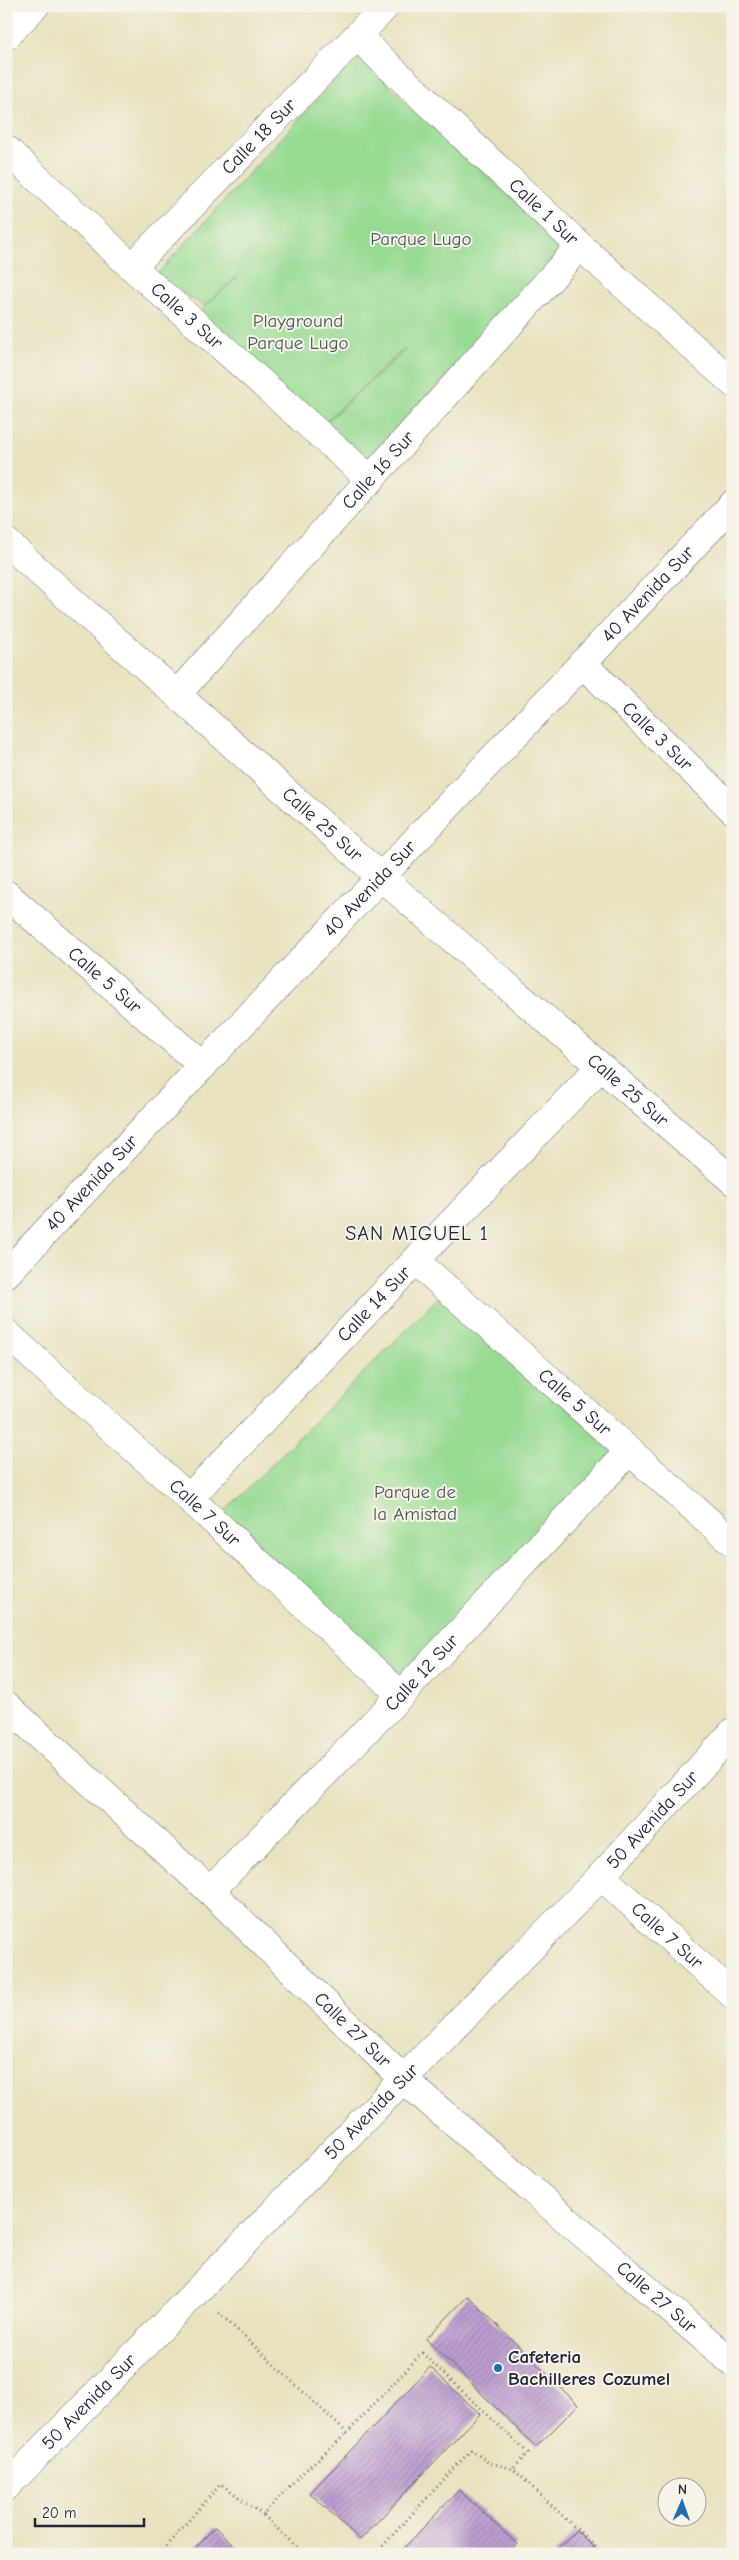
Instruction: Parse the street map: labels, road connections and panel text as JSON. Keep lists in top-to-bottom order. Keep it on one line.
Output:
{"streets":{"street":["Calle 18 Sur","Calle 1 Sur","Calle 3 Sur","Calle 16 Sur","40 Avenida Sur","Calle 25 Sur","Calle 5 Sur","Calle 14 Sur","Calle 7 Sur","Calle 12 Sur","50 Avenida Sur","Calle 27 Sur"]},"crossings":[["Calle 18 Sur","Calle 1 Sur"],["Calle 18 Sur","Calle 3 Sur"],["Calle 1 Sur","Calle 16 Sur"],["Calle 3 Sur","Calle 16 Sur"],["Calle 3 Sur","40 Avenida Sur"],["Calle 16 Sur","Calle 25 Sur"],["40 Avenida Sur","Calle 25 Sur"],["40 Avenida Sur","Calle 5 Sur"],["Calle 25 Sur","Calle 14 Sur"],["Calle 5 Sur","Calle 14 Sur"],["Calle 5 Sur","Calle 12 Sur"],["Calle 14 Sur","Calle 7 Sur"],["Calle 7 Sur","Calle 12 Sur"],["Calle 7 Sur","50 Avenida Sur"],["Calle 12 Sur","Calle 27 Sur"],["50 Avenida Sur","Calle 27 Sur"]],"districts":["SAN MIGUEL 1"],"parks":["Parque Lugo","Playground Parque Lugo","Parque de la Amistad"],"places":["Cafeteria Bachilleres Cozumel"],"scale_bar":"20 m","north":"top"}
